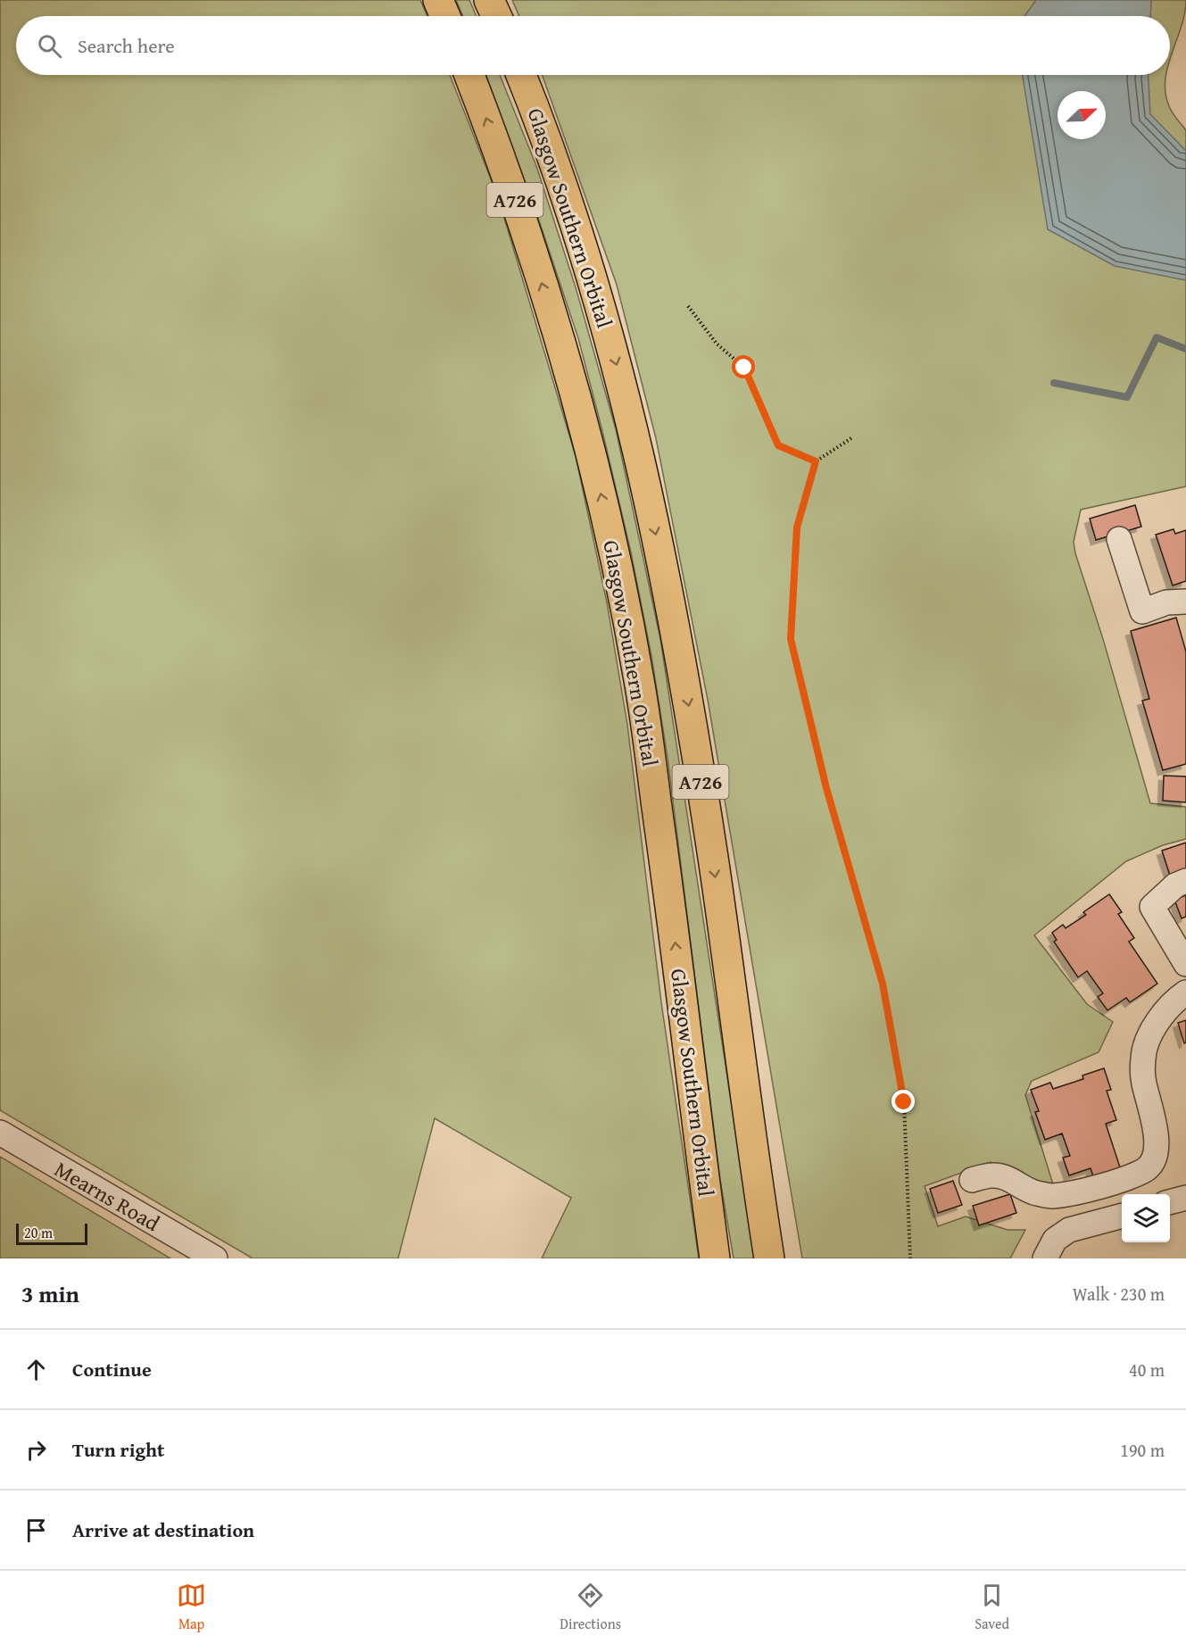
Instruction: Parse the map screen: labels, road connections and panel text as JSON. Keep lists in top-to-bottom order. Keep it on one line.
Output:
{"streets":{"highway":["A726","Glasgow Southern Orbital"],"street":["Mearns Road"]},"scale_bar":"20 m","north":"top right","page":{"search":"Search here","scale":"20 m","heading":["3 min","Walk · 230 m"],"list":[["Continue","40 m"],["Turn right","190 m"],"Arrive at destination"],"nav":["Map","Directions","Saved"]}}
